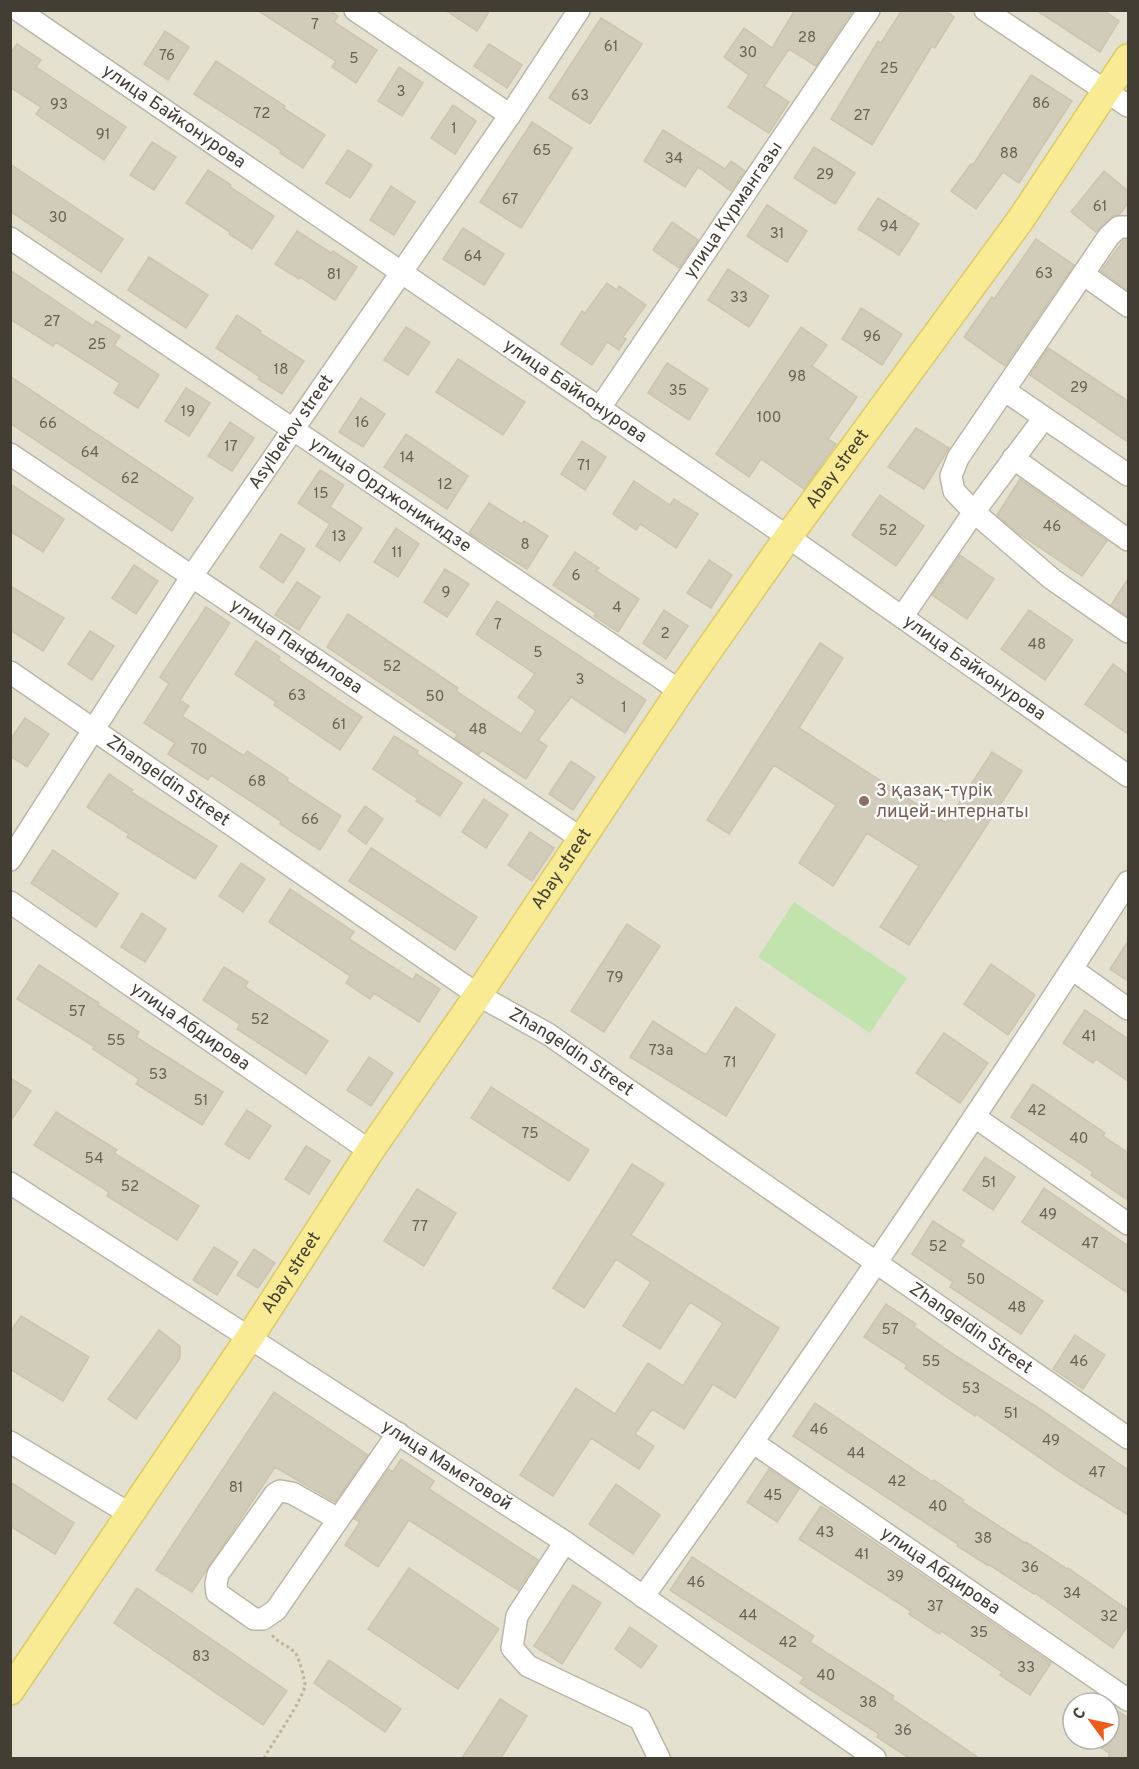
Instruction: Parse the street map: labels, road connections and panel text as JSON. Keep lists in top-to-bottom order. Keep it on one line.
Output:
{"streets":{"main road":["Abay street"],"street":["улица Байконурова","улица Курмангазы","Asylbekov street","улица Орджоникидзе","улица Панфилова","Zhangeldin Street","улица Абдирова","улица Маметовой"]},"crossings":[["улица Байконурова","улица Курмангазы"],["улица Байконурова","Asylbekov street"],["улица Байконурова","Abay street"],["Asylbekov street","улица Орджоникидзе"],["Asylbekov street","улица Панфилова"],["Asylbekov street","Zhangeldin Street"],["Abay street","улица Орджоникидзе"],["Abay street","улица Панфилова"],["Abay street","Zhangeldin Street"],["Abay street","улица Абдирова"],["Abay street","улица Маметовой"]],"places":["3 қазақ-түрік лицей-интернаты"],"house_numbers":["7","28","61","30","76","5","25","3","63","86","93","72","27","1","91","65","88","34","29","67","61","30","94","31","64","63","81","33","27","96","25","18","98","29","35","19","100","16","66","17","64","14","71","62","12","15","46","52","13","8","11","6","9","4","7","2","48","5","52","3","63","50","1","61","48","70","68","66","79","57","52","41","55","73а","71","53","51","42","75","40","54","51","52","49","77","47","52","50","48","57","55","46","53","51","46","49","44","47","42","81","45","40","43","38","41","36","39","46","34","37","44","32","35","42","83","33","40","38","36"],"north":"top left"}
